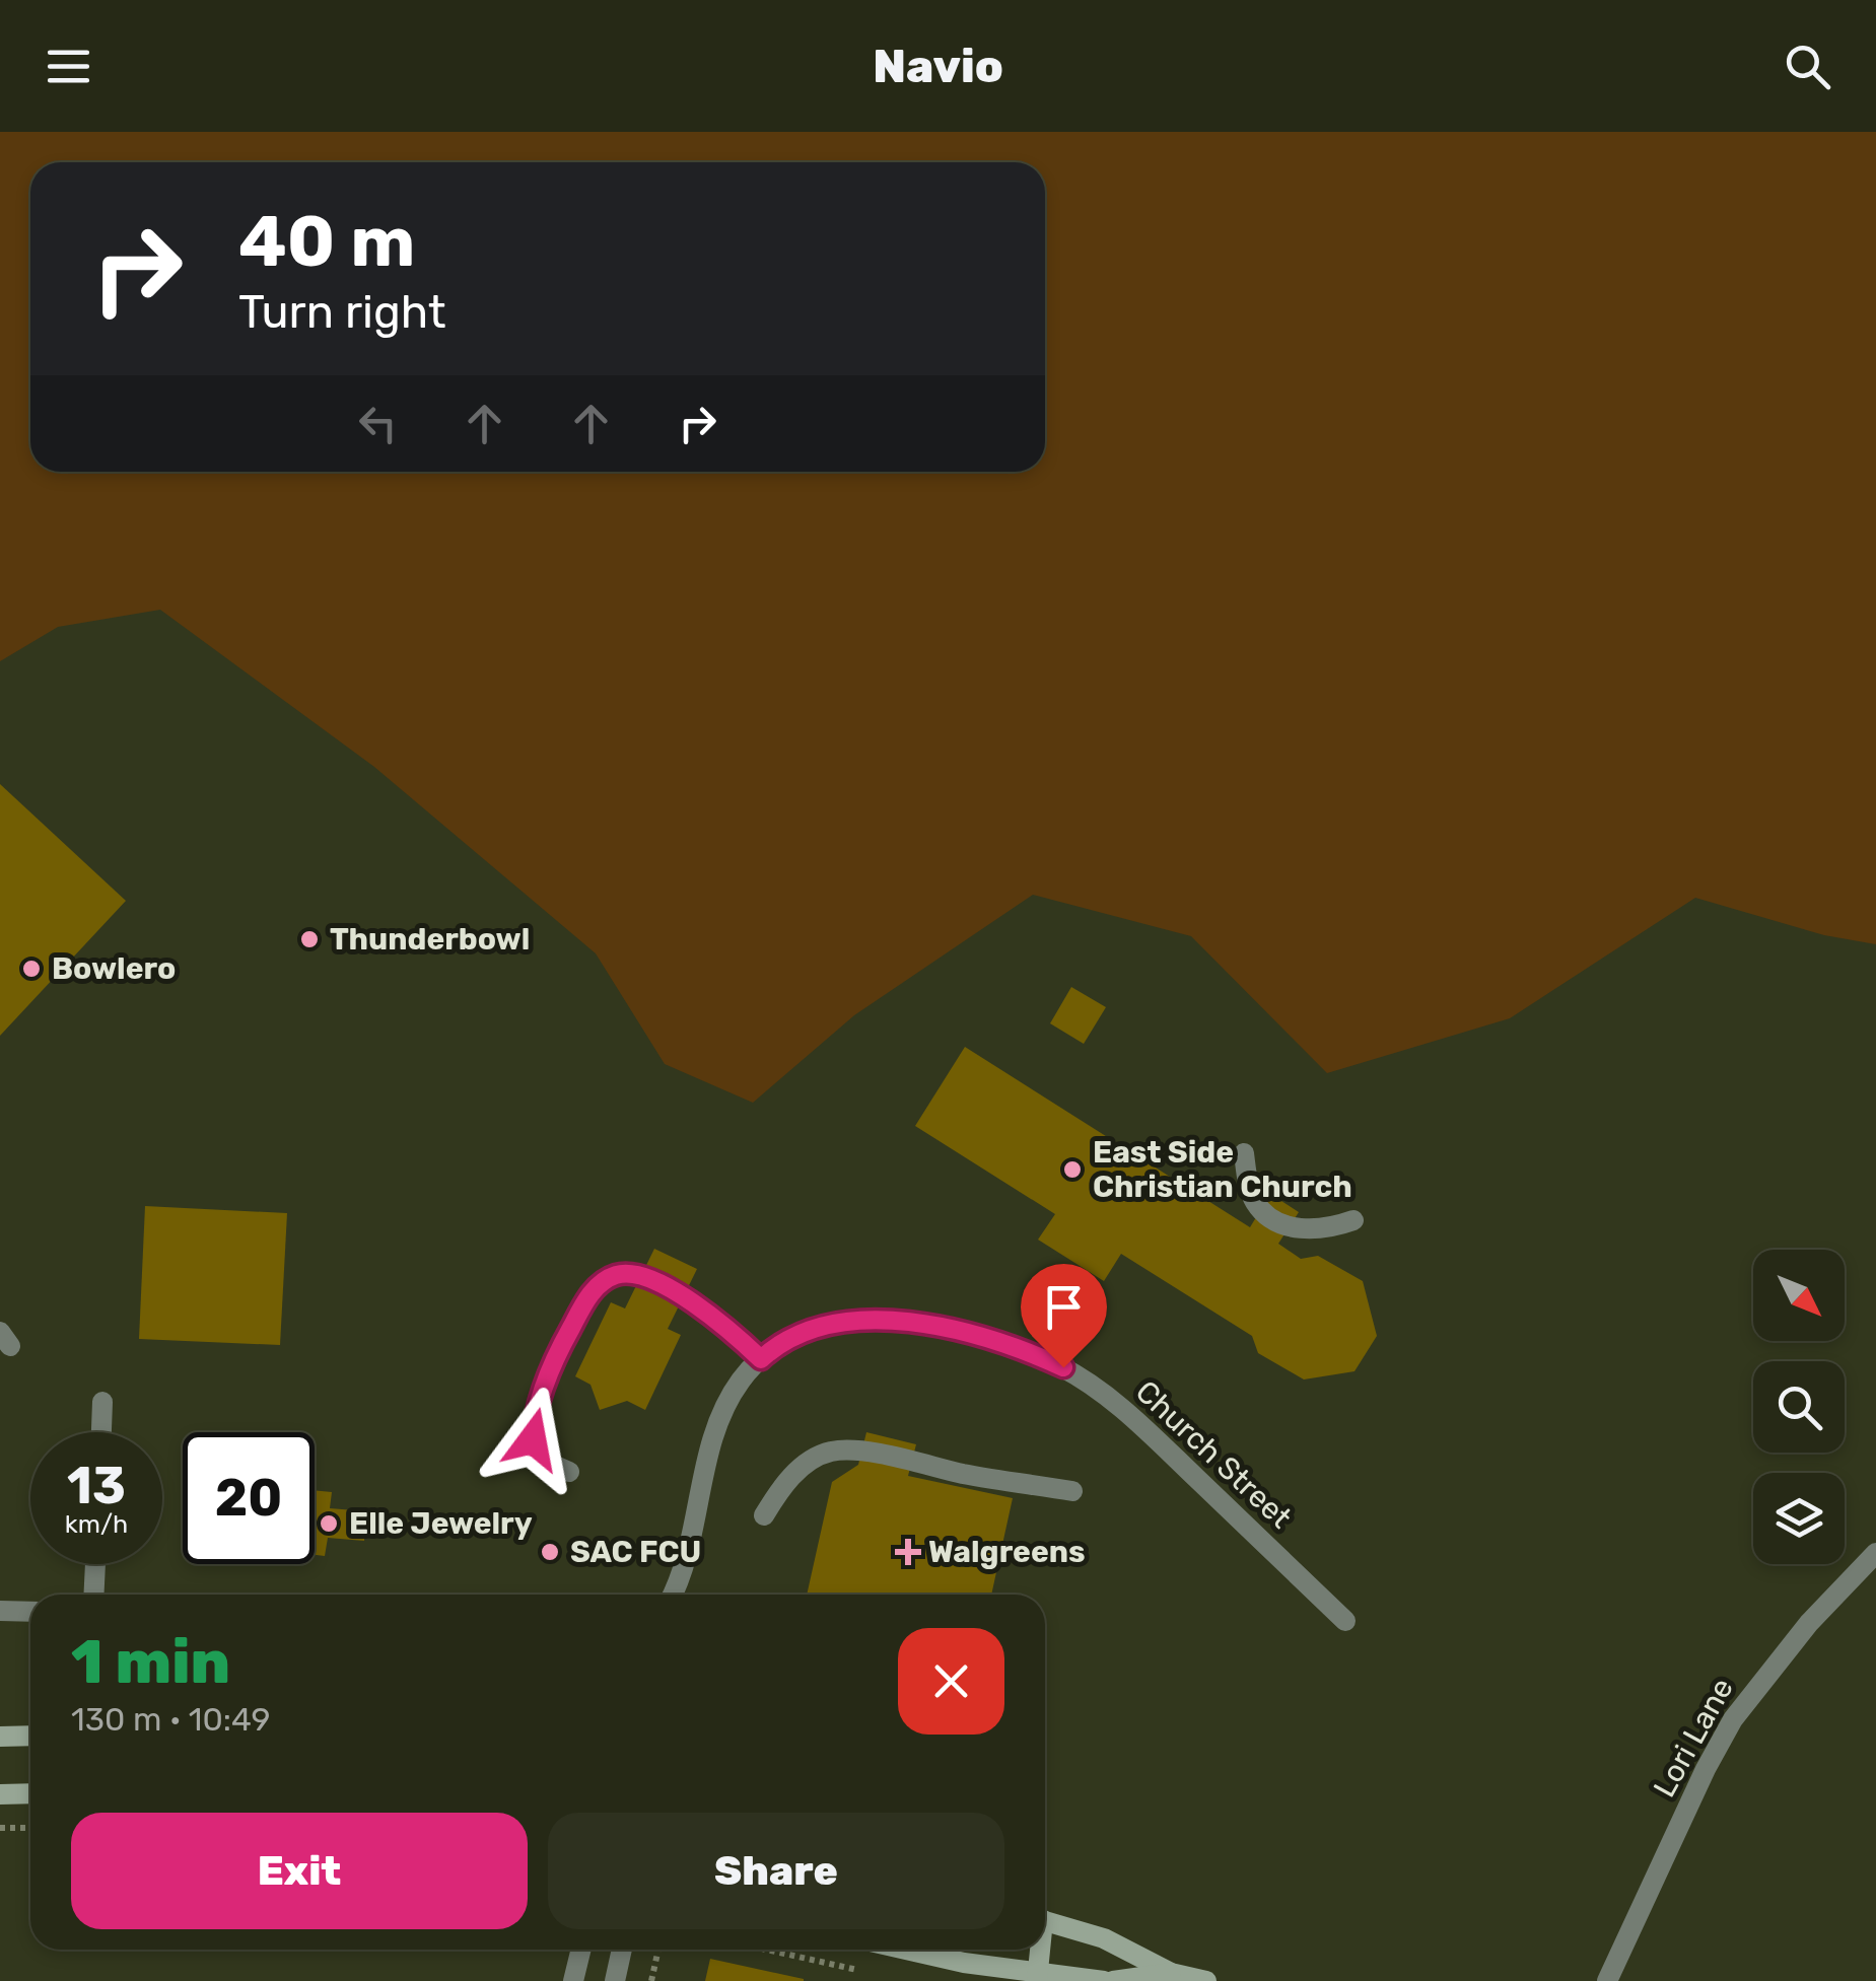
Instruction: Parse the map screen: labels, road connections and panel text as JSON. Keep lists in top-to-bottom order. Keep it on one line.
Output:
{"streets":{"street":["Church Street","Lori Lane"]},"places":{"other":["Thunderbowl","Bowlero","East Side Christian Church","Elle Jewelry","SAC FCU"],"health":["Walgreens"]},"north":"bottom right","page":{"header":"Navio","turn":["40 m","Turn right"],"speed":"13 km/h","limit":"20","heading":["1 min","130 m · 10:49"],"buttons":["Exit","Share"]}}
